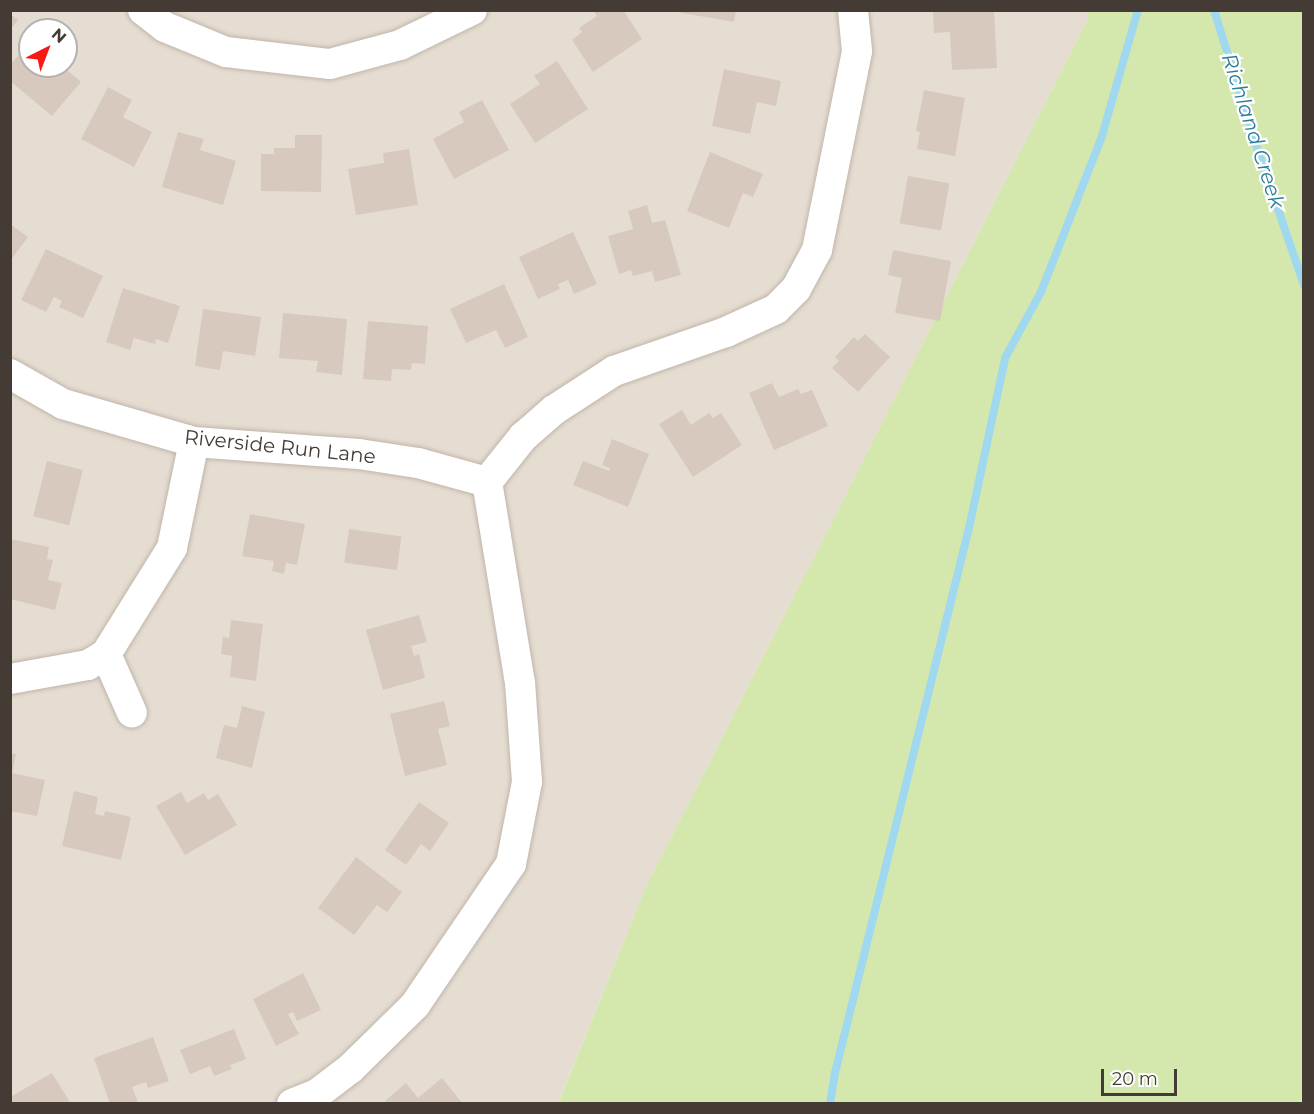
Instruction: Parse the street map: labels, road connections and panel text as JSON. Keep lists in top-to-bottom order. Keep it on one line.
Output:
{"streets":{"street":["Riverside Run Lane"]},"water":["Richland Creek"],"scale_bar":"20 m","north":"top right"}
